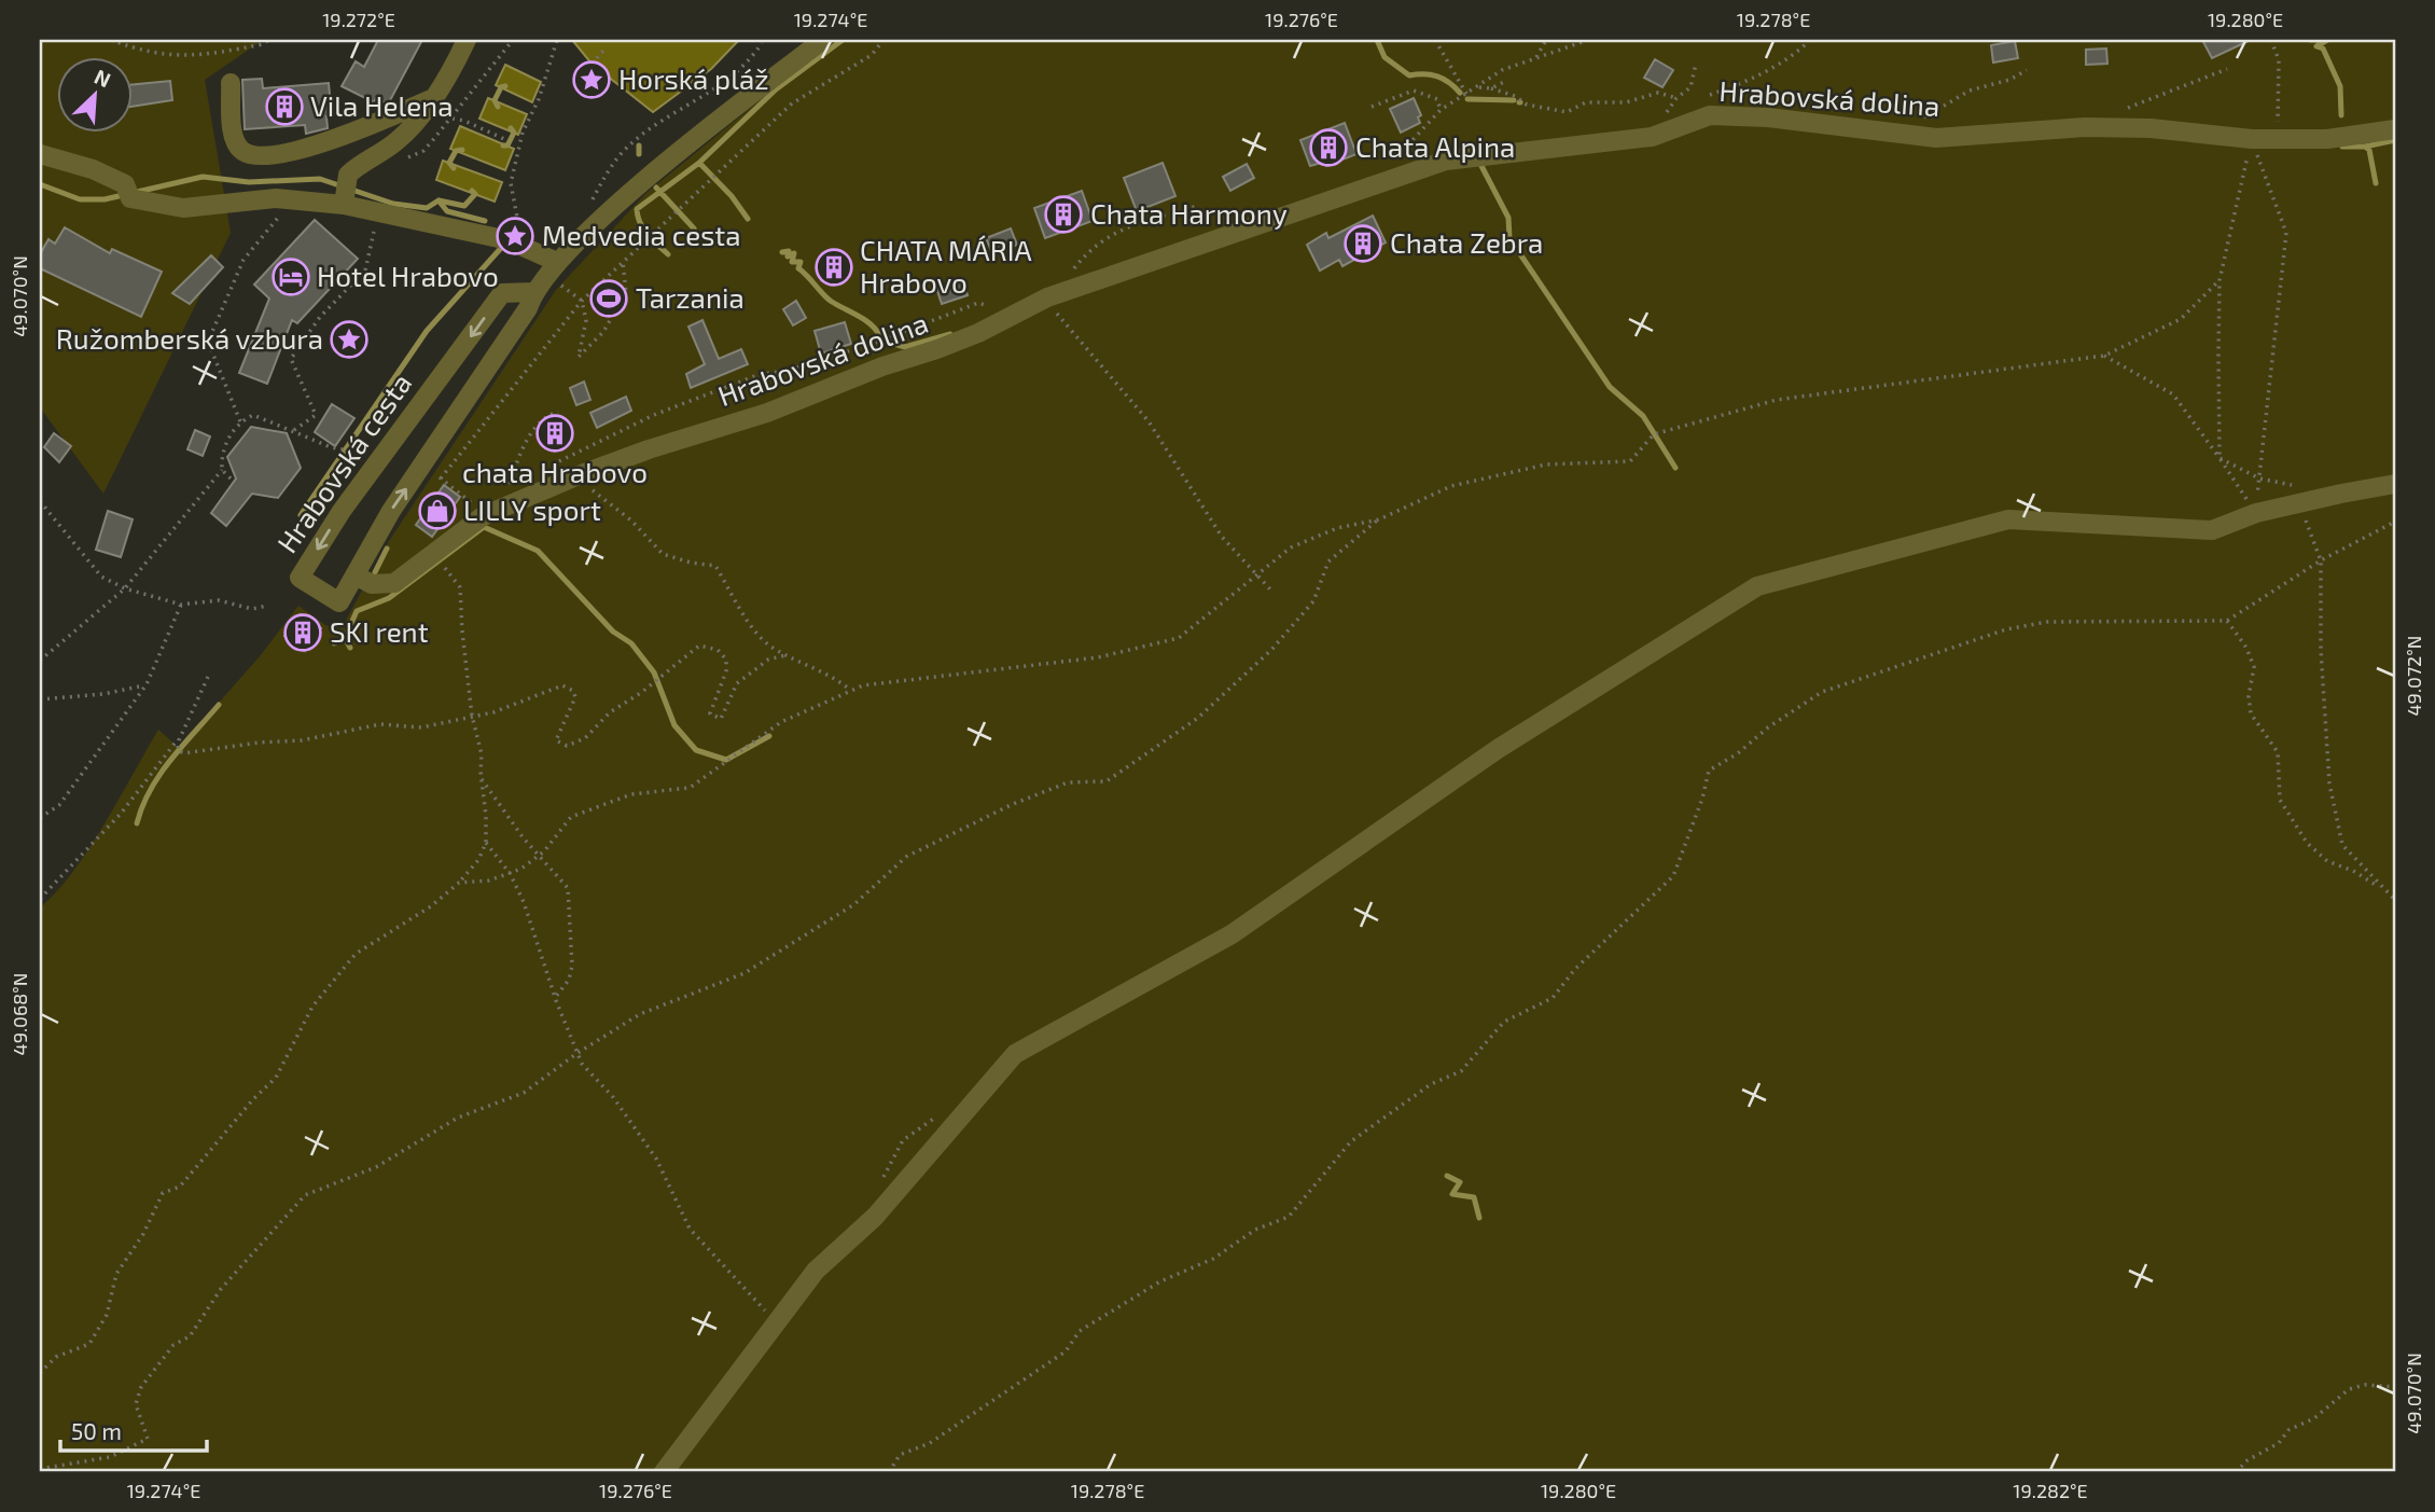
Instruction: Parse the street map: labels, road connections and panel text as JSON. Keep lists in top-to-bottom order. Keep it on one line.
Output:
{"streets":{"street":["Hrabovská dolina","Hrabovská cesta"]},"crossings":[["Hrabovská dolina","Hrabovská cesta"]],"places":{"place":["Horská pláž","Medvedia cesta","Ružomberská vzbura"],"building":["Vila Helena","Chata Alpina","Chata Harmony","Chata Zebra","CHATA MÁRIA Hrabovo","chata Hrabovo","SKI rent"],"hotel":["Hotel Hrabovo"],"sports":["Tarzania"],"shop":["LILLY sport"]},"scale_bar":"50 m","north":"top right","coordinates":["19.272°E","19.274°E","19.276°E","19.278°E","19.280°E","49.070°N","49.072°N","49.068°N","19.282°E"]}
